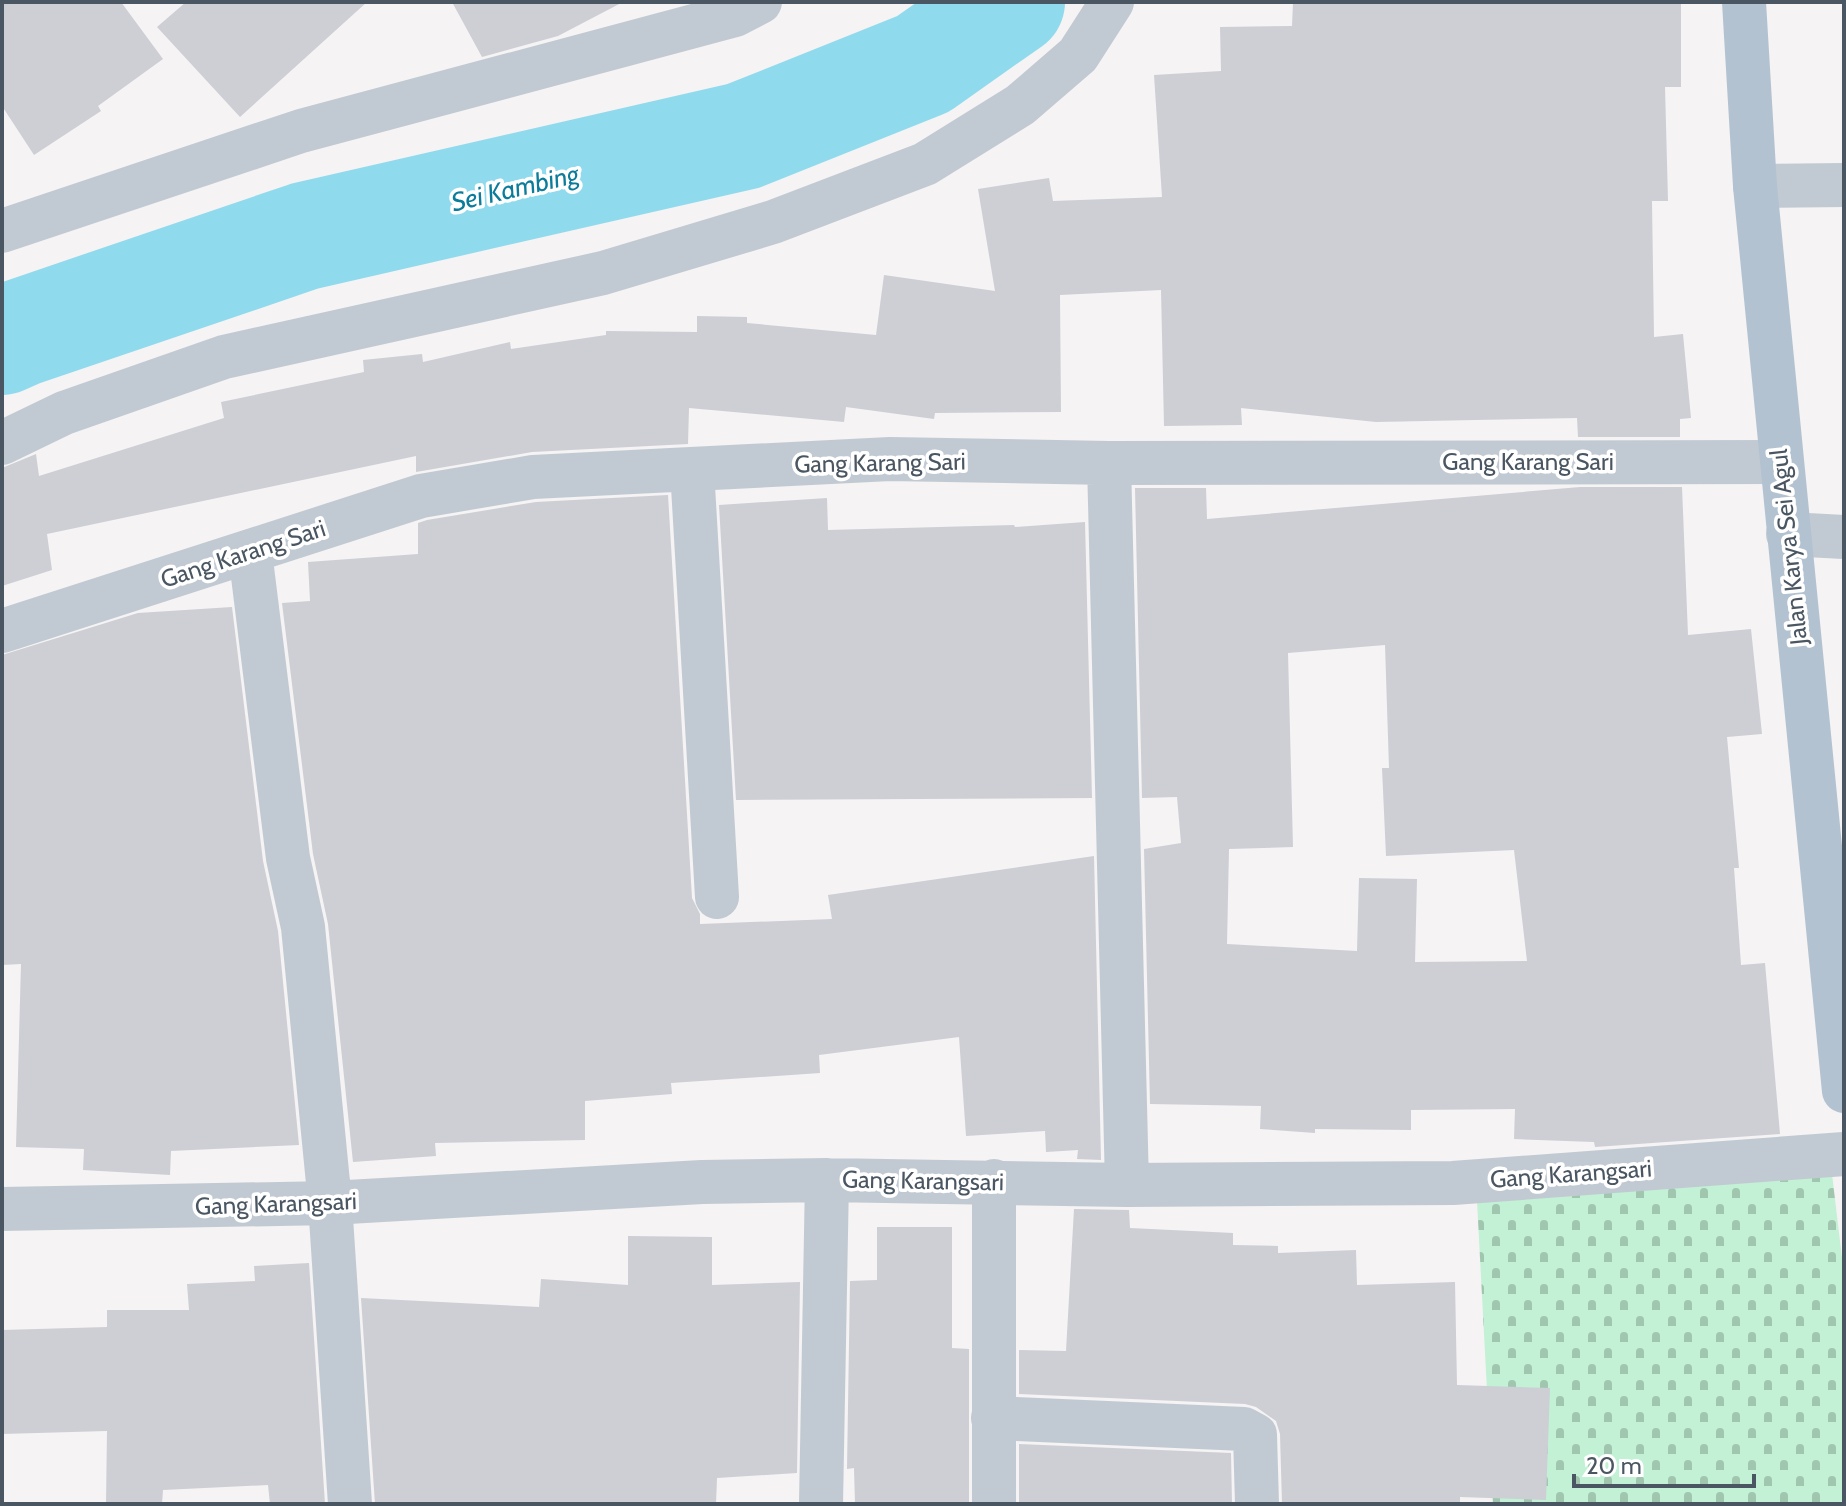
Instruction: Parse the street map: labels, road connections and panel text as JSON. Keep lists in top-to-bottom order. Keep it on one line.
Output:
{"streets":{"main road":["Jalan Karya Sei Agul"],"street":["Gang Karang Sari","Gang Karangsari"]},"crossings":[["Gang Karang Sari","Jalan Karya Sei Agul"]],"water":["Sei Kambing"],"scale_bar":"20 m"}
